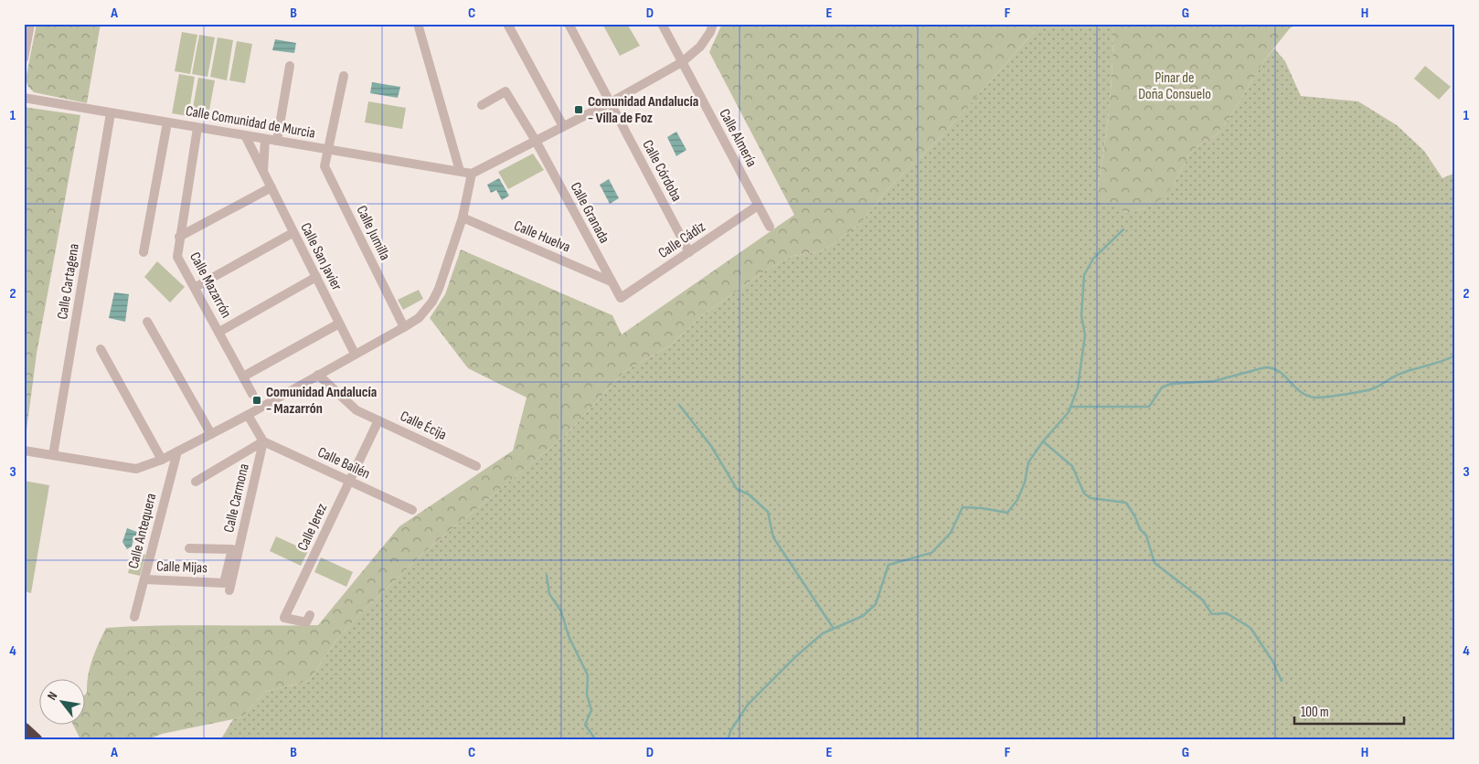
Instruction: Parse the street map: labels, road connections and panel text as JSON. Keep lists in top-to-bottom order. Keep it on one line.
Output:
{"streets":{"street":["Calle Comunidad de Murcia","Calle Almería","Calle Córdoba","Calle Granada","Calle Jumilla","Calle Huelva","Calle Cádiz","Calle San Javier","Calle Cartagena","Calle Mazarrón","Calle Écija","Calle Bailén","Calle Carmona","Calle Jerez","Calle Antequera","Calle Mijas"]},"crossings":[["Calle Comunidad de Murcia","Calle Jumilla"],["Calle Comunidad de Murcia","Calle San Javier"],["Calle Comunidad de Murcia","Calle Cartagena"],["Calle Comunidad de Murcia","Calle Mazarrón"],["Calle Almería","Calle Cádiz"],["Calle Córdoba","Calle Cádiz"],["Calle Granada","Calle Huelva"],["Calle Granada","Calle Cádiz"],["Calle Écija","Calle Jerez"],["Calle Bailén","Calle Carmona"],["Calle Bailén","Calle Jerez"],["Calle Antequera","Calle Mijas"]],"parks":["Pinar de Doña Consuelo"],"places":{"transit":["Comunidad Andalucía - Villa de Foz","Comunidad Andalucía - Mazarrón"]},"scale_bar":"100 m","north":"top left","grid":{"columns":["A","B","C","D","E","F","G","H"],"rows":["1","2","3","4"]}}
